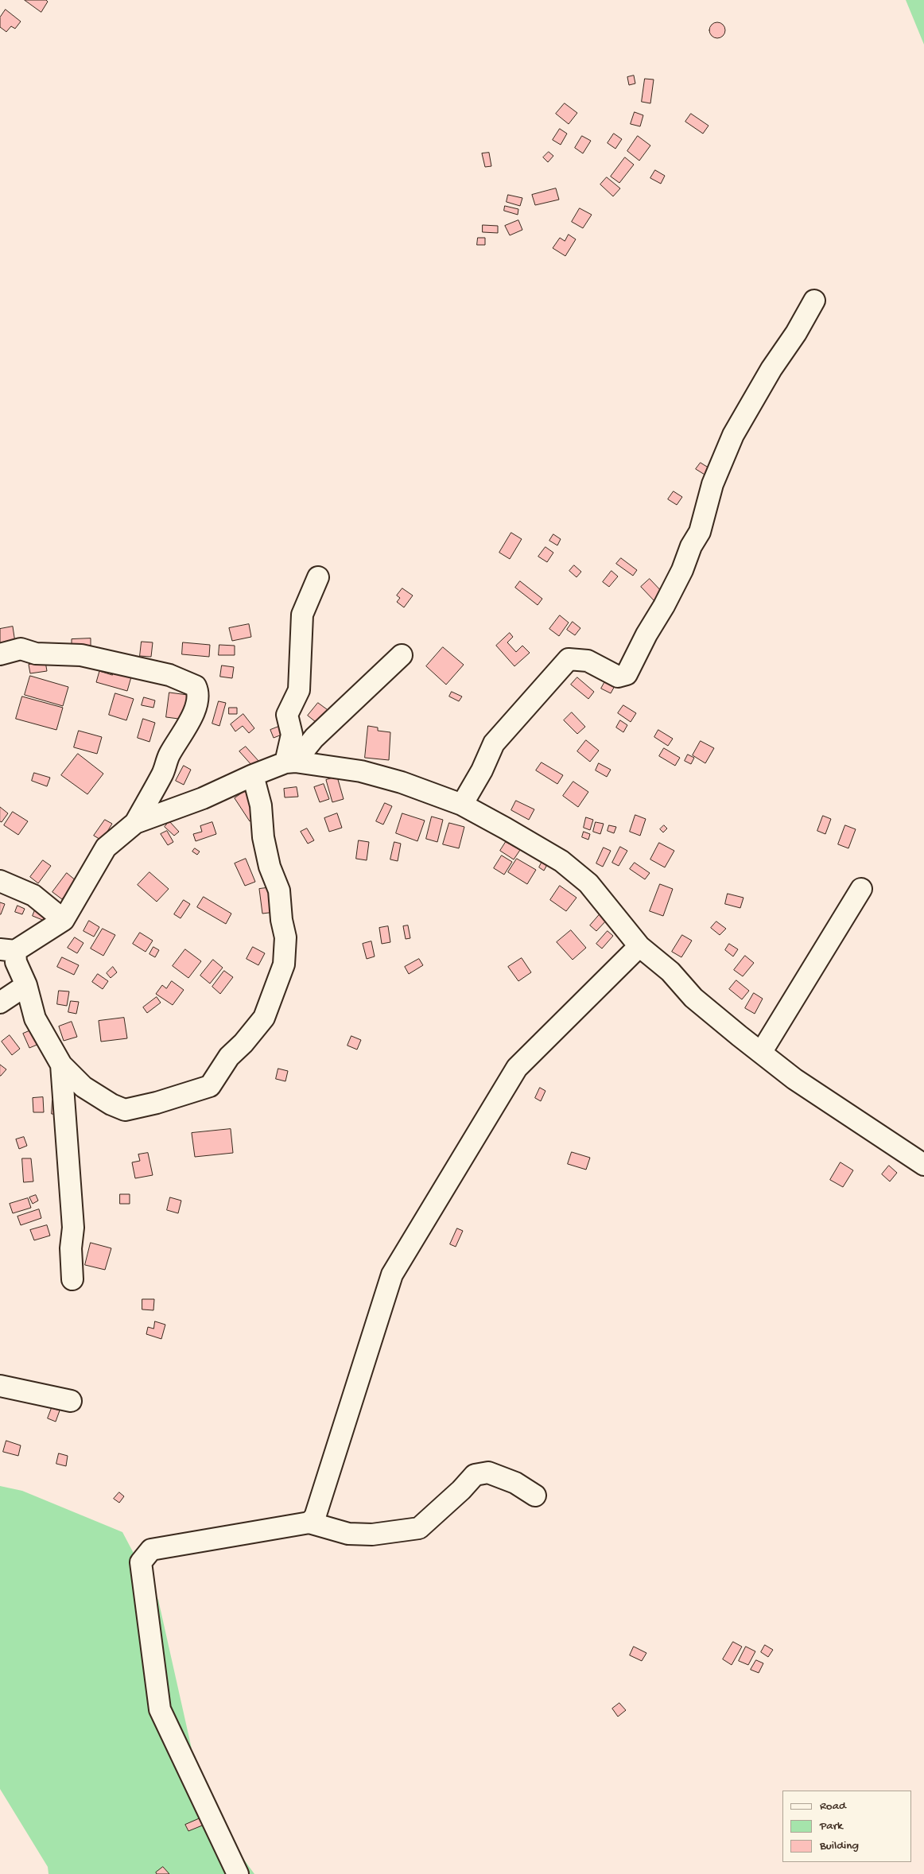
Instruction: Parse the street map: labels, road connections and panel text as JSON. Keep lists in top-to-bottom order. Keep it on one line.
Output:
{"legend":["Road","Park","Building"]}
